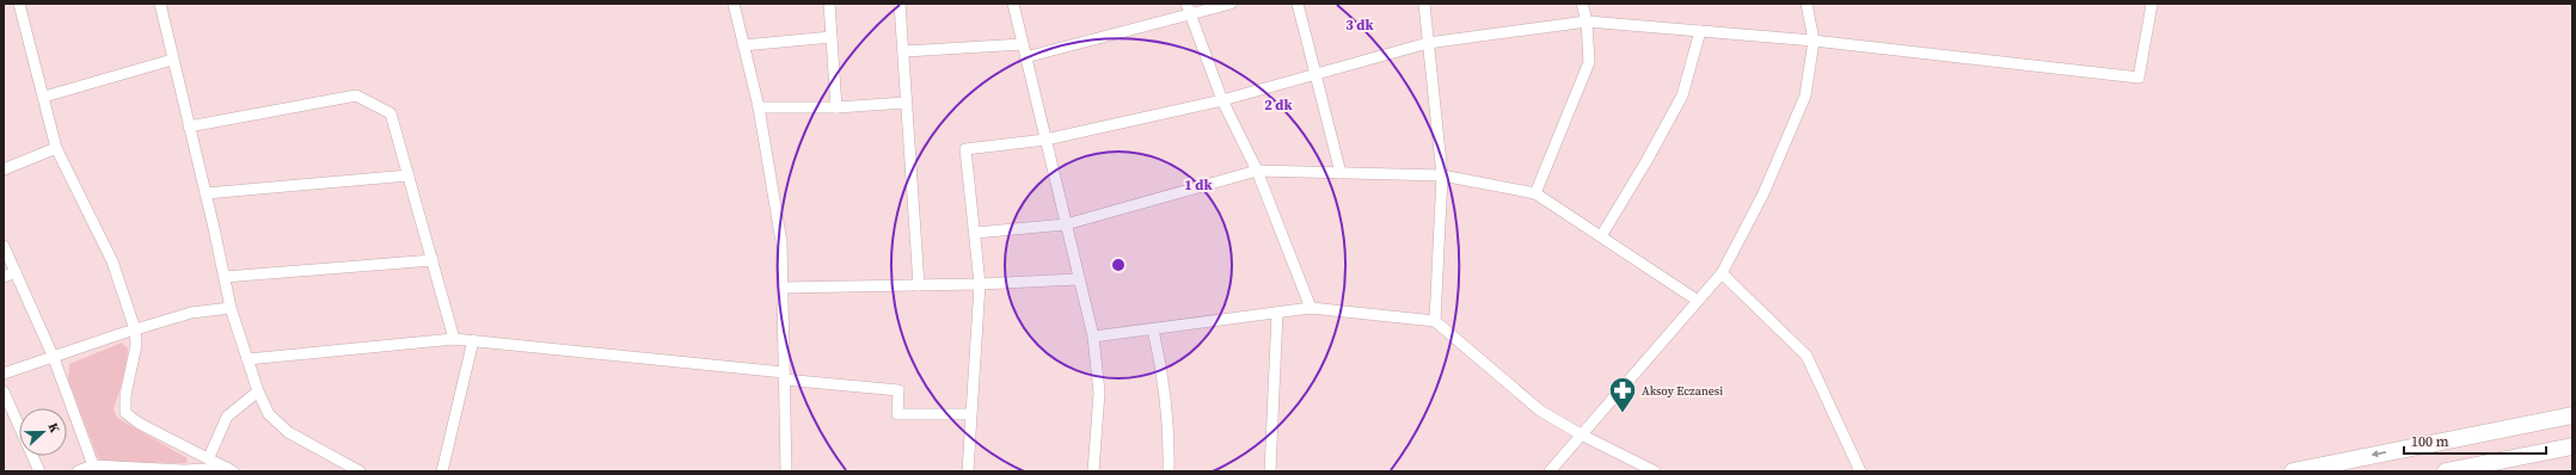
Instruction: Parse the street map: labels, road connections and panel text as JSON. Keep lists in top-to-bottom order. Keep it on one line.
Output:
{"places":{"pharmacy":["Aksoy Eczanesi"]},"scale_bar":"100 m","north":"right","rings":["3 dk","2 dk","1 dk"]}
